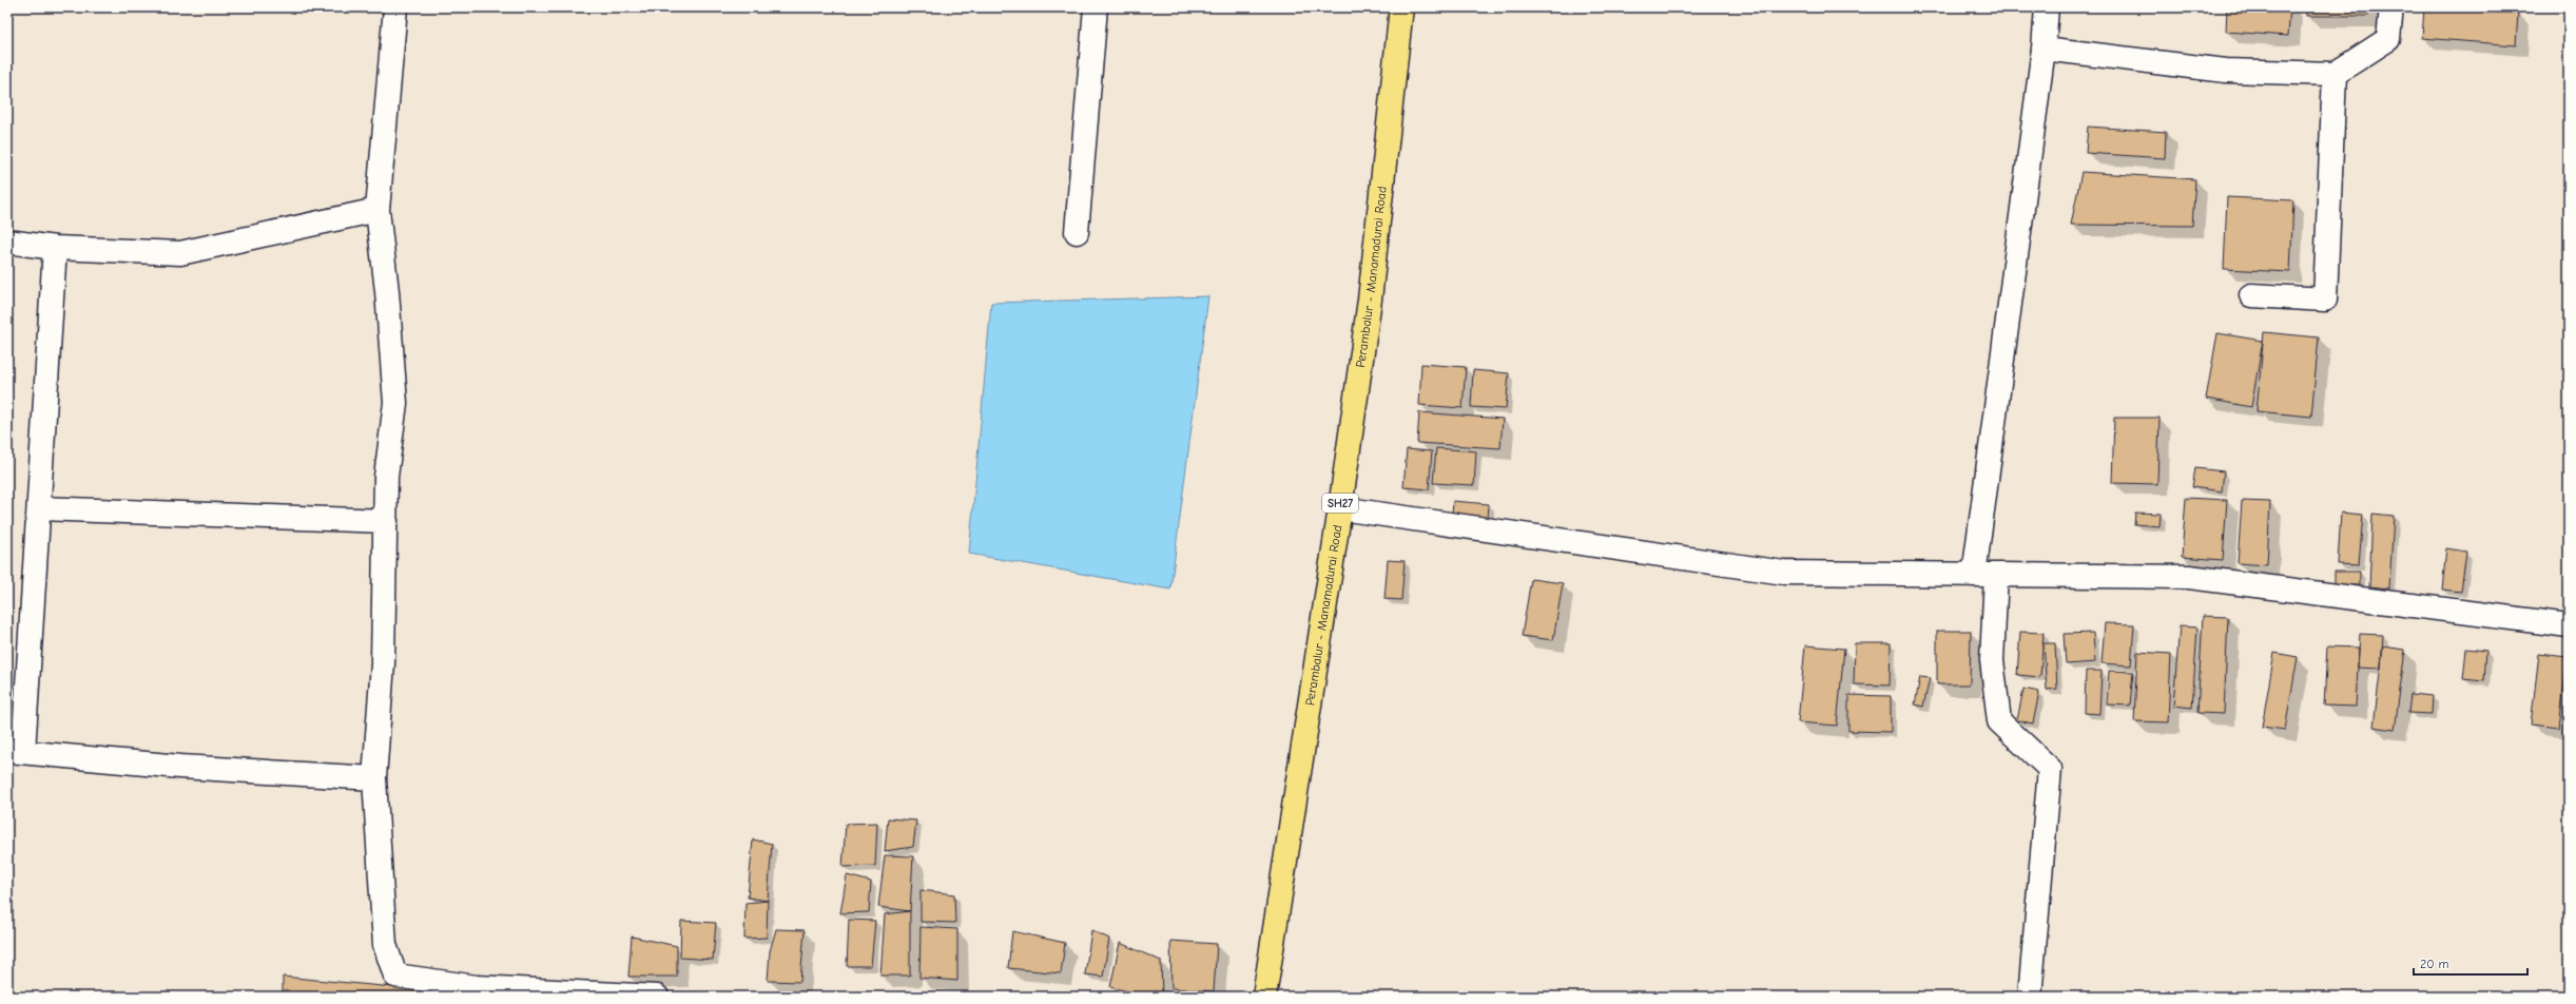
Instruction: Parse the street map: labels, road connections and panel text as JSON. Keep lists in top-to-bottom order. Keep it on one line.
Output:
{"streets":{"main road":["Perambalur - Manamadurai Road","SH27"]},"scale_bar":"20 m"}
